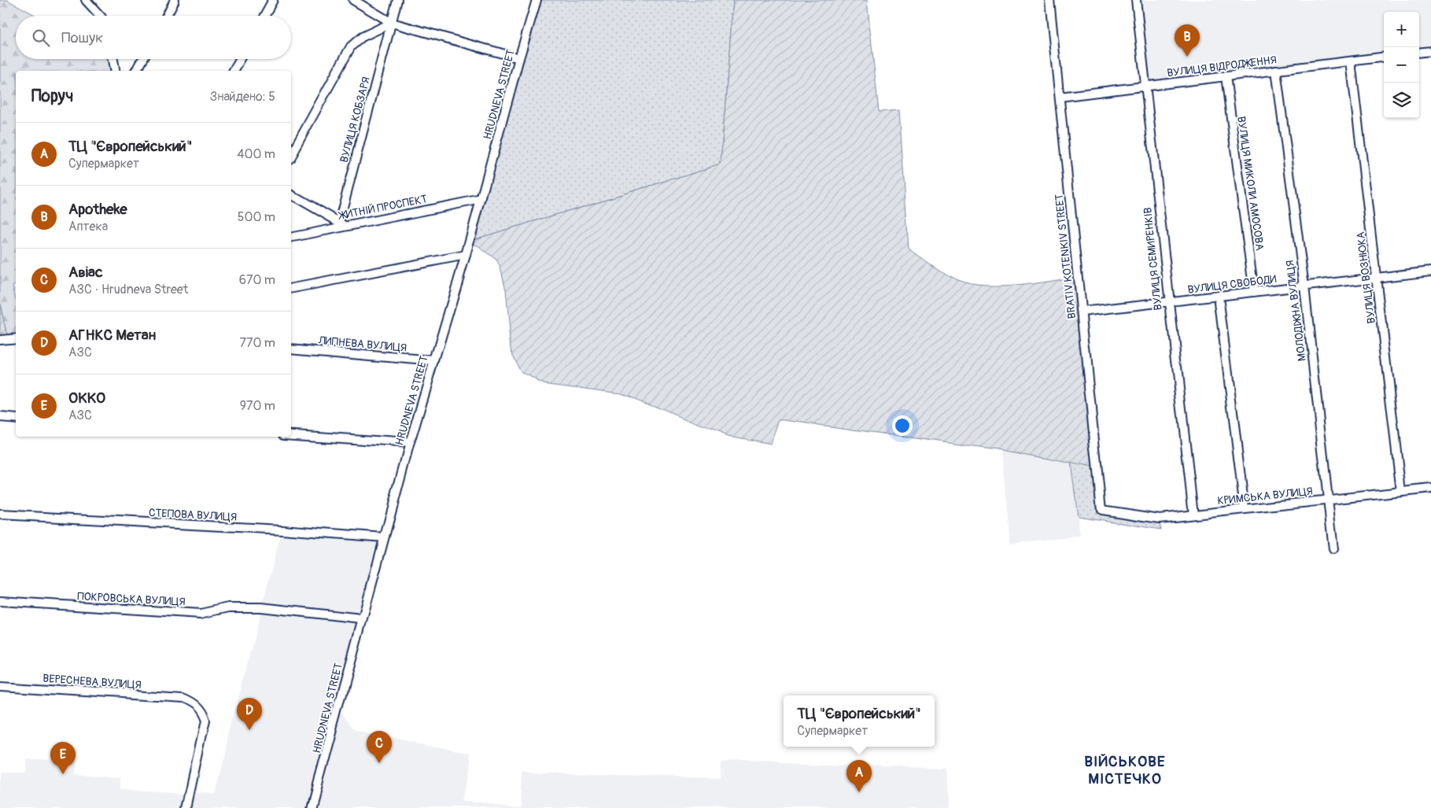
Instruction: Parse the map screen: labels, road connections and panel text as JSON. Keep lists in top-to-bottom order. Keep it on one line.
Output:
{"streets":{"street":["ВУЛИЦЯ ВІДРОДЖЕННЯ","HRUDNEVA STREET","ВУЛИЦЯ КОБЗАРЯ","ВУЛИЦЯ МИКОЛИ АМОСОВА","ЖИТНІЙ ПРОСПЕКТ","BRATIV KOTENKIV STREET","ВУЛИЦЯ СЕМИРЕНКІВ","ВУЛИЦЯ ВОЗНЮКА","ВУЛИЦЯ СВОБОДИ","МОЛОДІЖНА ВУЛИЦЯ","ЛИПНЕВА ВУЛИЦЯ","КРИМСЬКА ВУЛИЦЯ","СТЕПОВА ВУЛИЦЯ","ПОКРОВСЬКА ВУЛИЦЯ","ВЕРЕСНЕВА ВУЛИЦЯ"]},"crossings":[["ВУЛИЦЯ ВІДРОДЖЕННЯ","ВУЛИЦЯ МИКОЛИ АМОСОВА"],["ВУЛИЦЯ ВІДРОДЖЕННЯ","BRATIV KOTENKIV STREET"],["ВУЛИЦЯ ВІДРОДЖЕННЯ","ВУЛИЦЯ СЕМИРЕНКІВ"],["ВУЛИЦЯ ВІДРОДЖЕННЯ","ВУЛИЦЯ ВОЗНЮКА"],["ВУЛИЦЯ ВІДРОДЖЕННЯ","МОЛОДІЖНА ВУЛИЦЯ"],["HRUDNEVA STREET","ЖИТНІЙ ПРОСПЕКТ"],["HRUDNEVA STREET","ЛИПНЕВА ВУЛИЦЯ"],["HRUDNEVA STREET","СТЕПОВА ВУЛИЦЯ"],["HRUDNEVA STREET","ПОКРОВСЬКА ВУЛИЦЯ"],["ВУЛИЦЯ КОБЗАРЯ","ЖИТНІЙ ПРОСПЕКТ"],["ВУЛИЦЯ МИКОЛИ АМОСОВА","ВУЛИЦЯ СВОБОДИ"],["BRATIV KOTENKIV STREET","ВУЛИЦЯ СВОБОДИ"],["BRATIV KOTENKIV STREET","КРИМСЬКА ВУЛИЦЯ"],["ВУЛИЦЯ СЕМИРЕНКІВ","ВУЛИЦЯ СВОБОДИ"],["ВУЛИЦЯ СЕМИРЕНКІВ","КРИМСЬКА ВУЛИЦЯ"],["ВУЛИЦЯ ВОЗНЮКА","ВУЛИЦЯ СВОБОДИ"],["ВУЛИЦЯ ВОЗНЮКА","КРИМСЬКА ВУЛИЦЯ"],["ВУЛИЦЯ СВОБОДИ","МОЛОДІЖНА ВУЛИЦЯ"],["МОЛОДІЖНА ВУЛИЦЯ","КРИМСЬКА ВУЛИЦЯ"]],"districts":["ВІЙСЬКОВЕ МІСТЕЧКО"],"page":{"map_buttons":["+","−"],"search":"Пошук","pins":["B","D","C","E","A"],"heading":["Поруч","Знайдено: 5"],"list":[{"mark":"A","name":"ТЦ \"Європейський\"","note":"Супермаркет","value":"400 m"},{"mark":"B","name":"Apotheke","note":"Аптека","value":"500 m"},{"mark":"C","name":"Авіас","note":"АЗС · Hrudneva Street","value":"670 m"},{"mark":"D","name":"АГНКС Метан","note":"АЗС","value":"770 m"},{"mark":"E","name":"OKKO","note":"АЗС","value":"970 m"}],"popup":["ТЦ \"Європейський\"","Супермаркет"]}}
